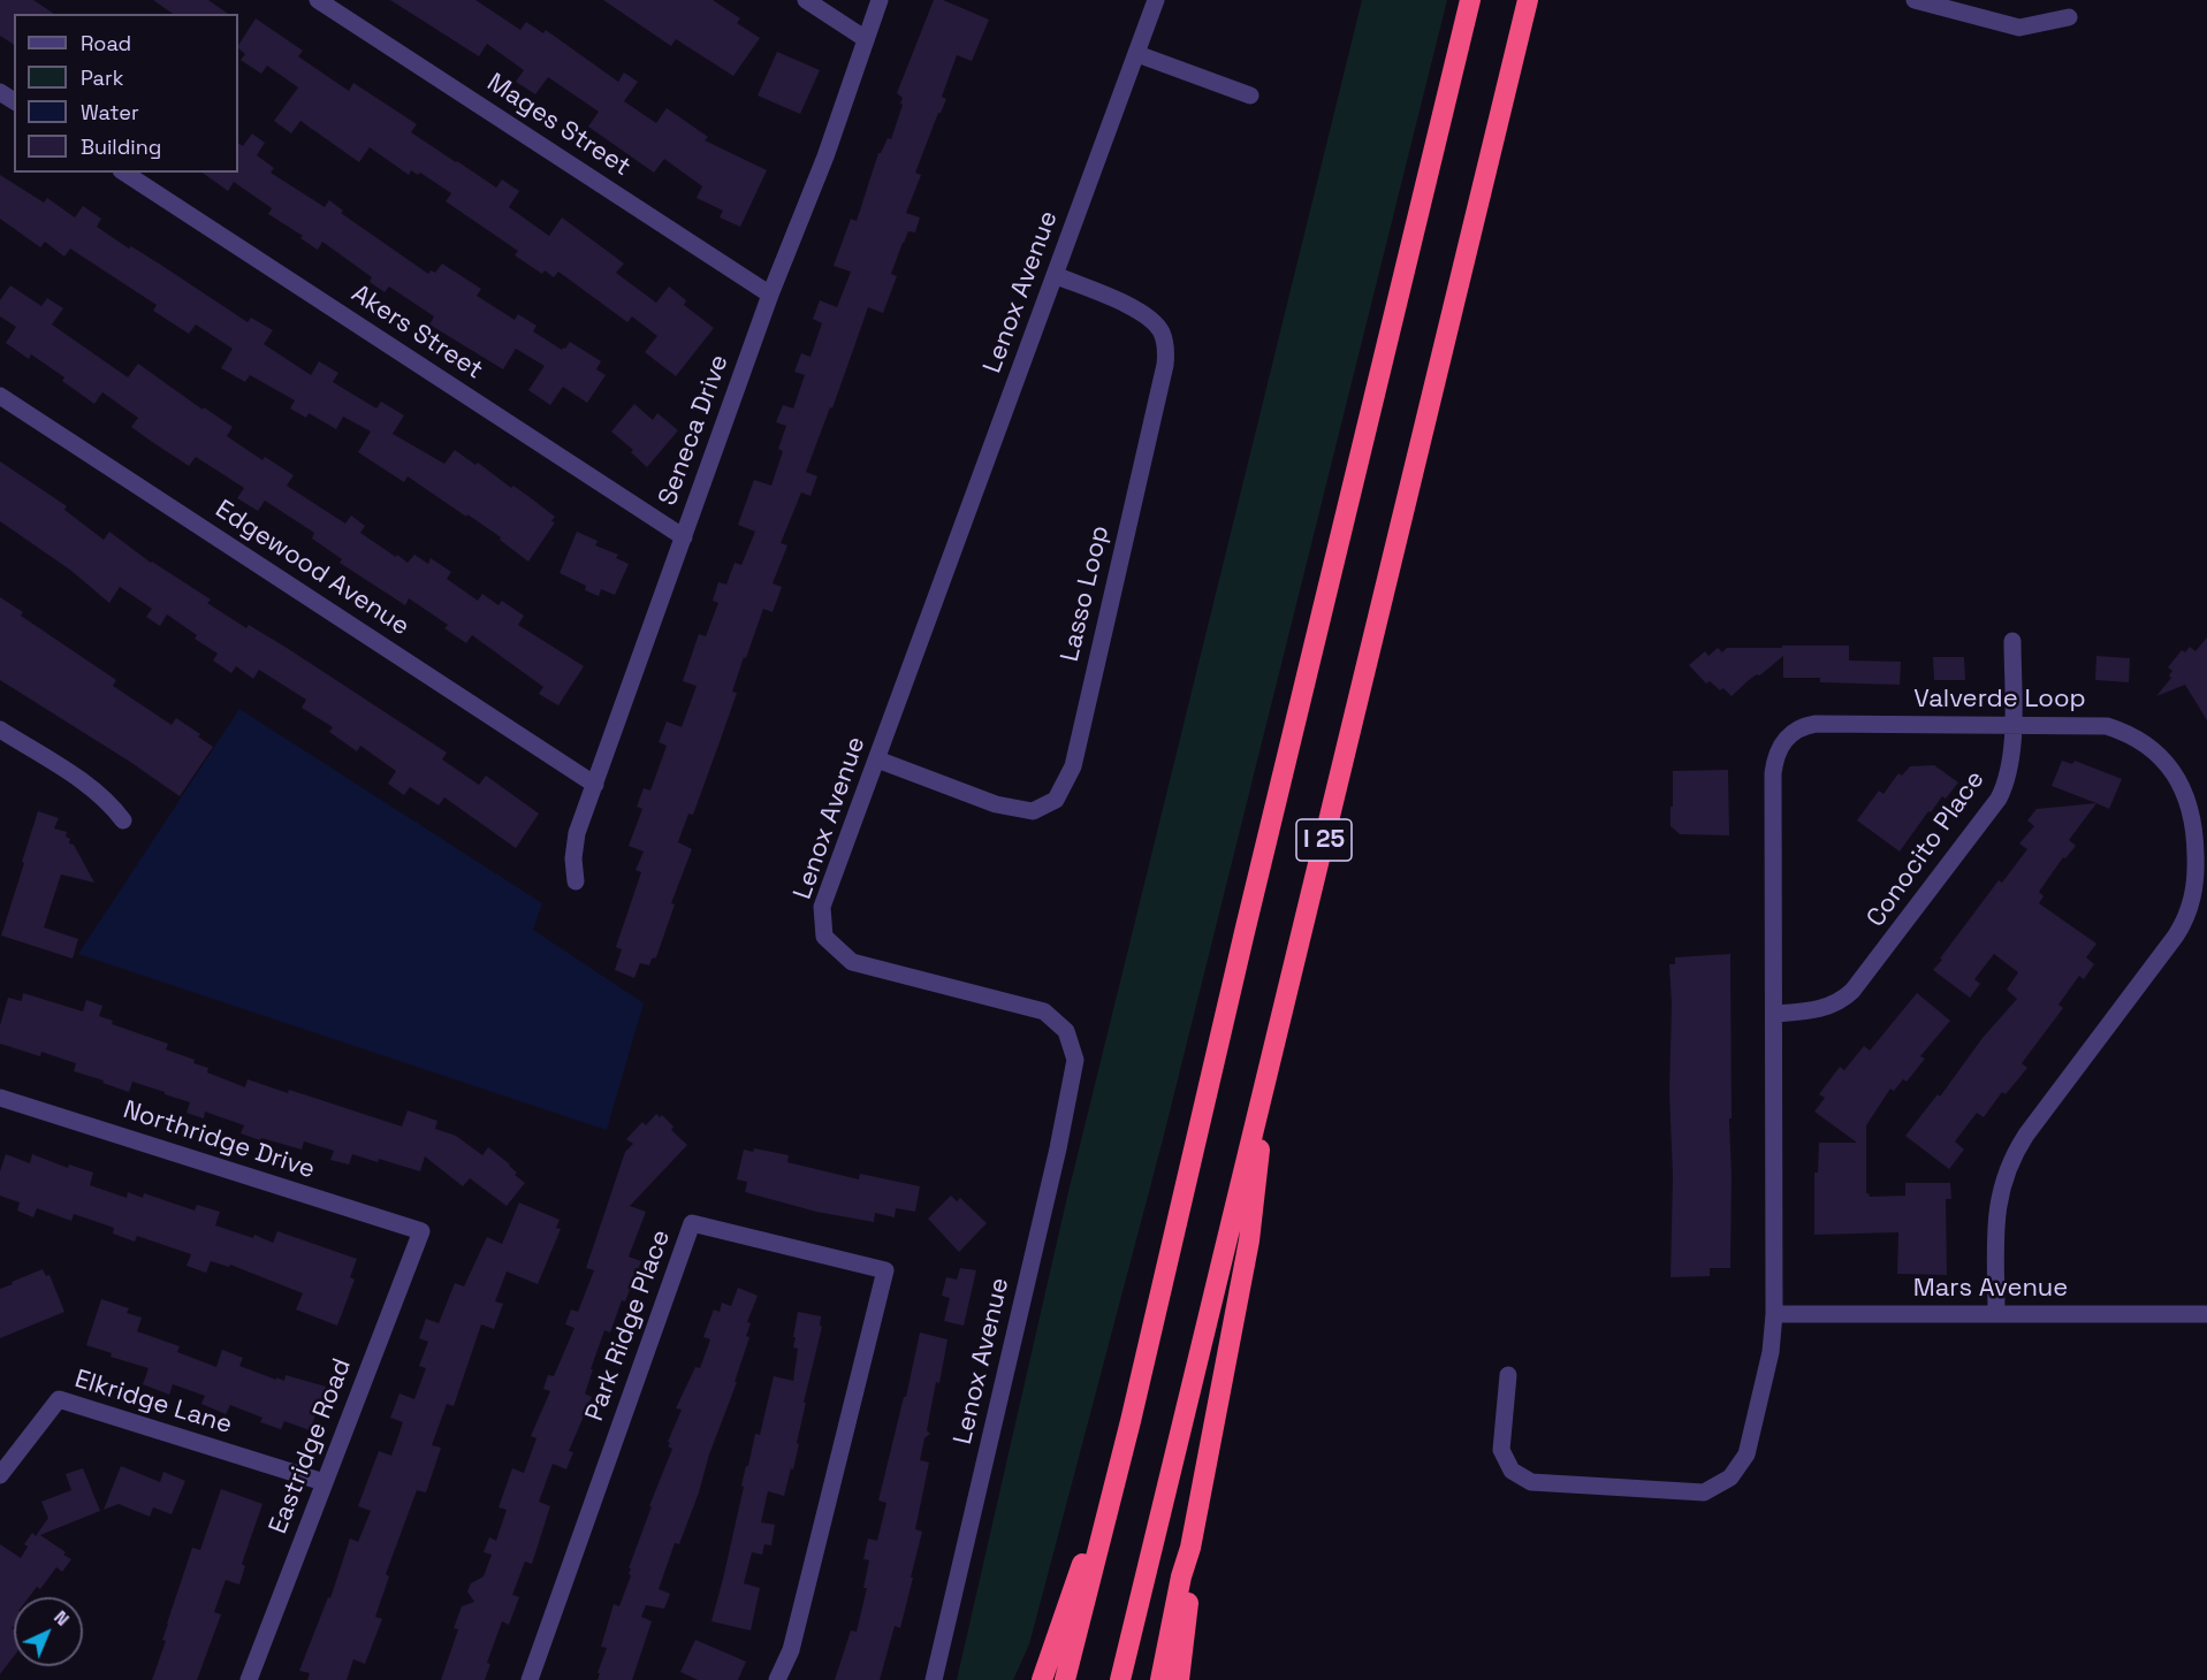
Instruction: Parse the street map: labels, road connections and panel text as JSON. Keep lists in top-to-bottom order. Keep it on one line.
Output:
{"streets":{"highway":["I 25"],"street":["Mages Street","Lenox Avenue","Akers Street","Seneca Drive","Edgewood Avenue","Lasso Loop","Valverde Loop","Conocito Place","Northridge Drive","Mars Avenue","Park Ridge Place","Elkridge Lane","Eastridge Road"]},"crossings":[["Mages Street","Seneca Drive"],["Lenox Avenue","Lasso Loop"],["Akers Street","Seneca Drive"],["Seneca Drive","Edgewood Avenue"],["Valverde Loop","Conocito Place"],["Valverde Loop","Mars Avenue"],["Northridge Drive","Eastridge Road"],["Elkridge Lane","Eastridge Road"]],"legend":["Road","Park","Water","Building"],"north":"top right"}
